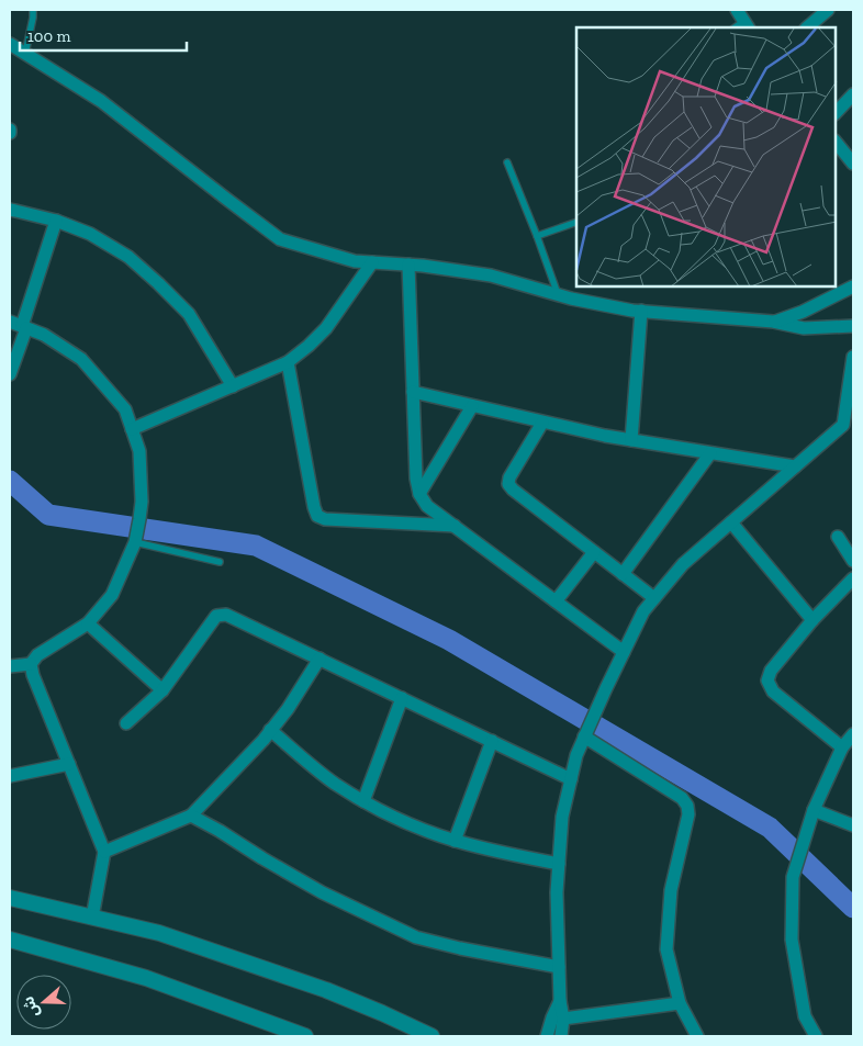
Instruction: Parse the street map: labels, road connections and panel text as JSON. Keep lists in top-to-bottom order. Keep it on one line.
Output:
{"scale_bar":"100 m","north":"left"}
